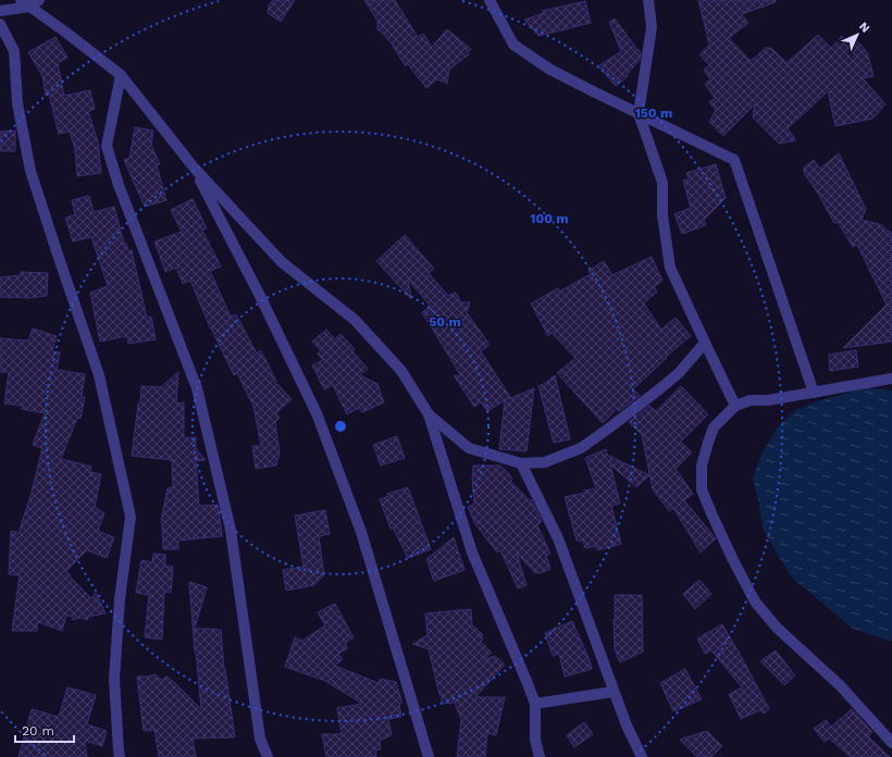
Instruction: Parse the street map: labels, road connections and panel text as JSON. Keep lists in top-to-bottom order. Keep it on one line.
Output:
{"scale_bar":"20 m","north":"top right","rings":["150 m","100 m","50 m"]}
